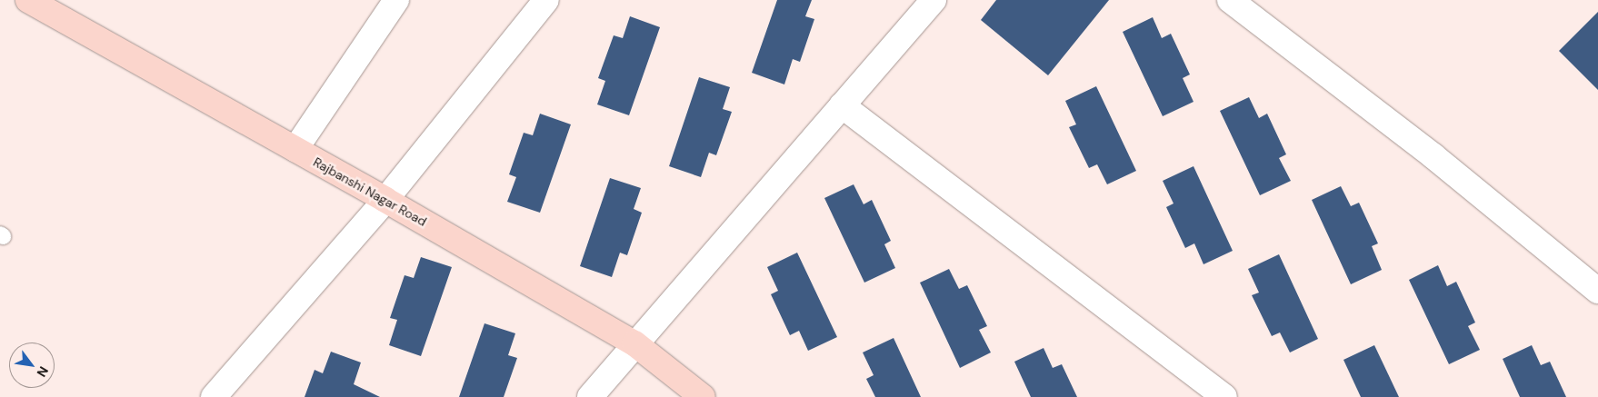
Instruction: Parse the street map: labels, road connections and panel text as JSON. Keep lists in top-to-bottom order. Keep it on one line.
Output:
{"streets":{"street":["Rajbanshi Nagar Road"]},"north":"bottom right"}
